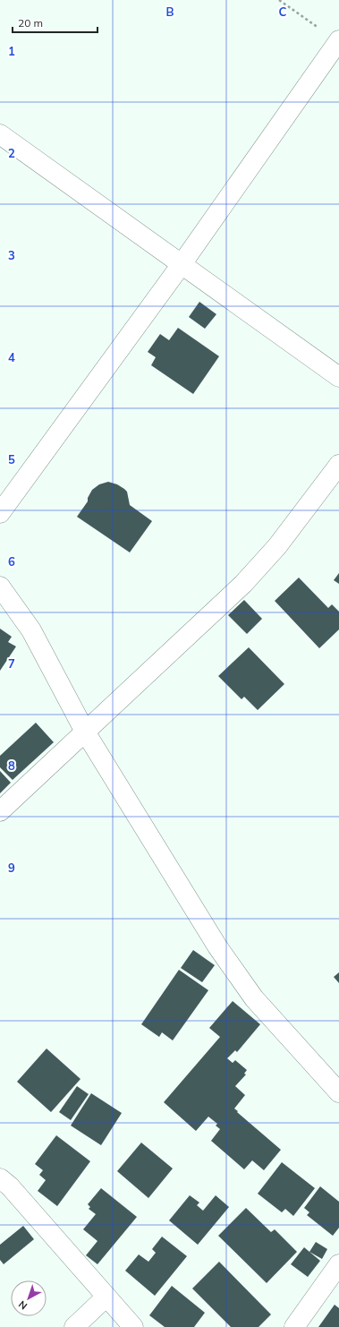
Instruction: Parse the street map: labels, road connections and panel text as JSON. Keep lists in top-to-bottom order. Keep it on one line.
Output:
{"scale_bar":"20 m","north":"bottom left","grid":{"columns":["B","C"],"rows":["1","2","3","4","5","6","7","8","9"]}}
